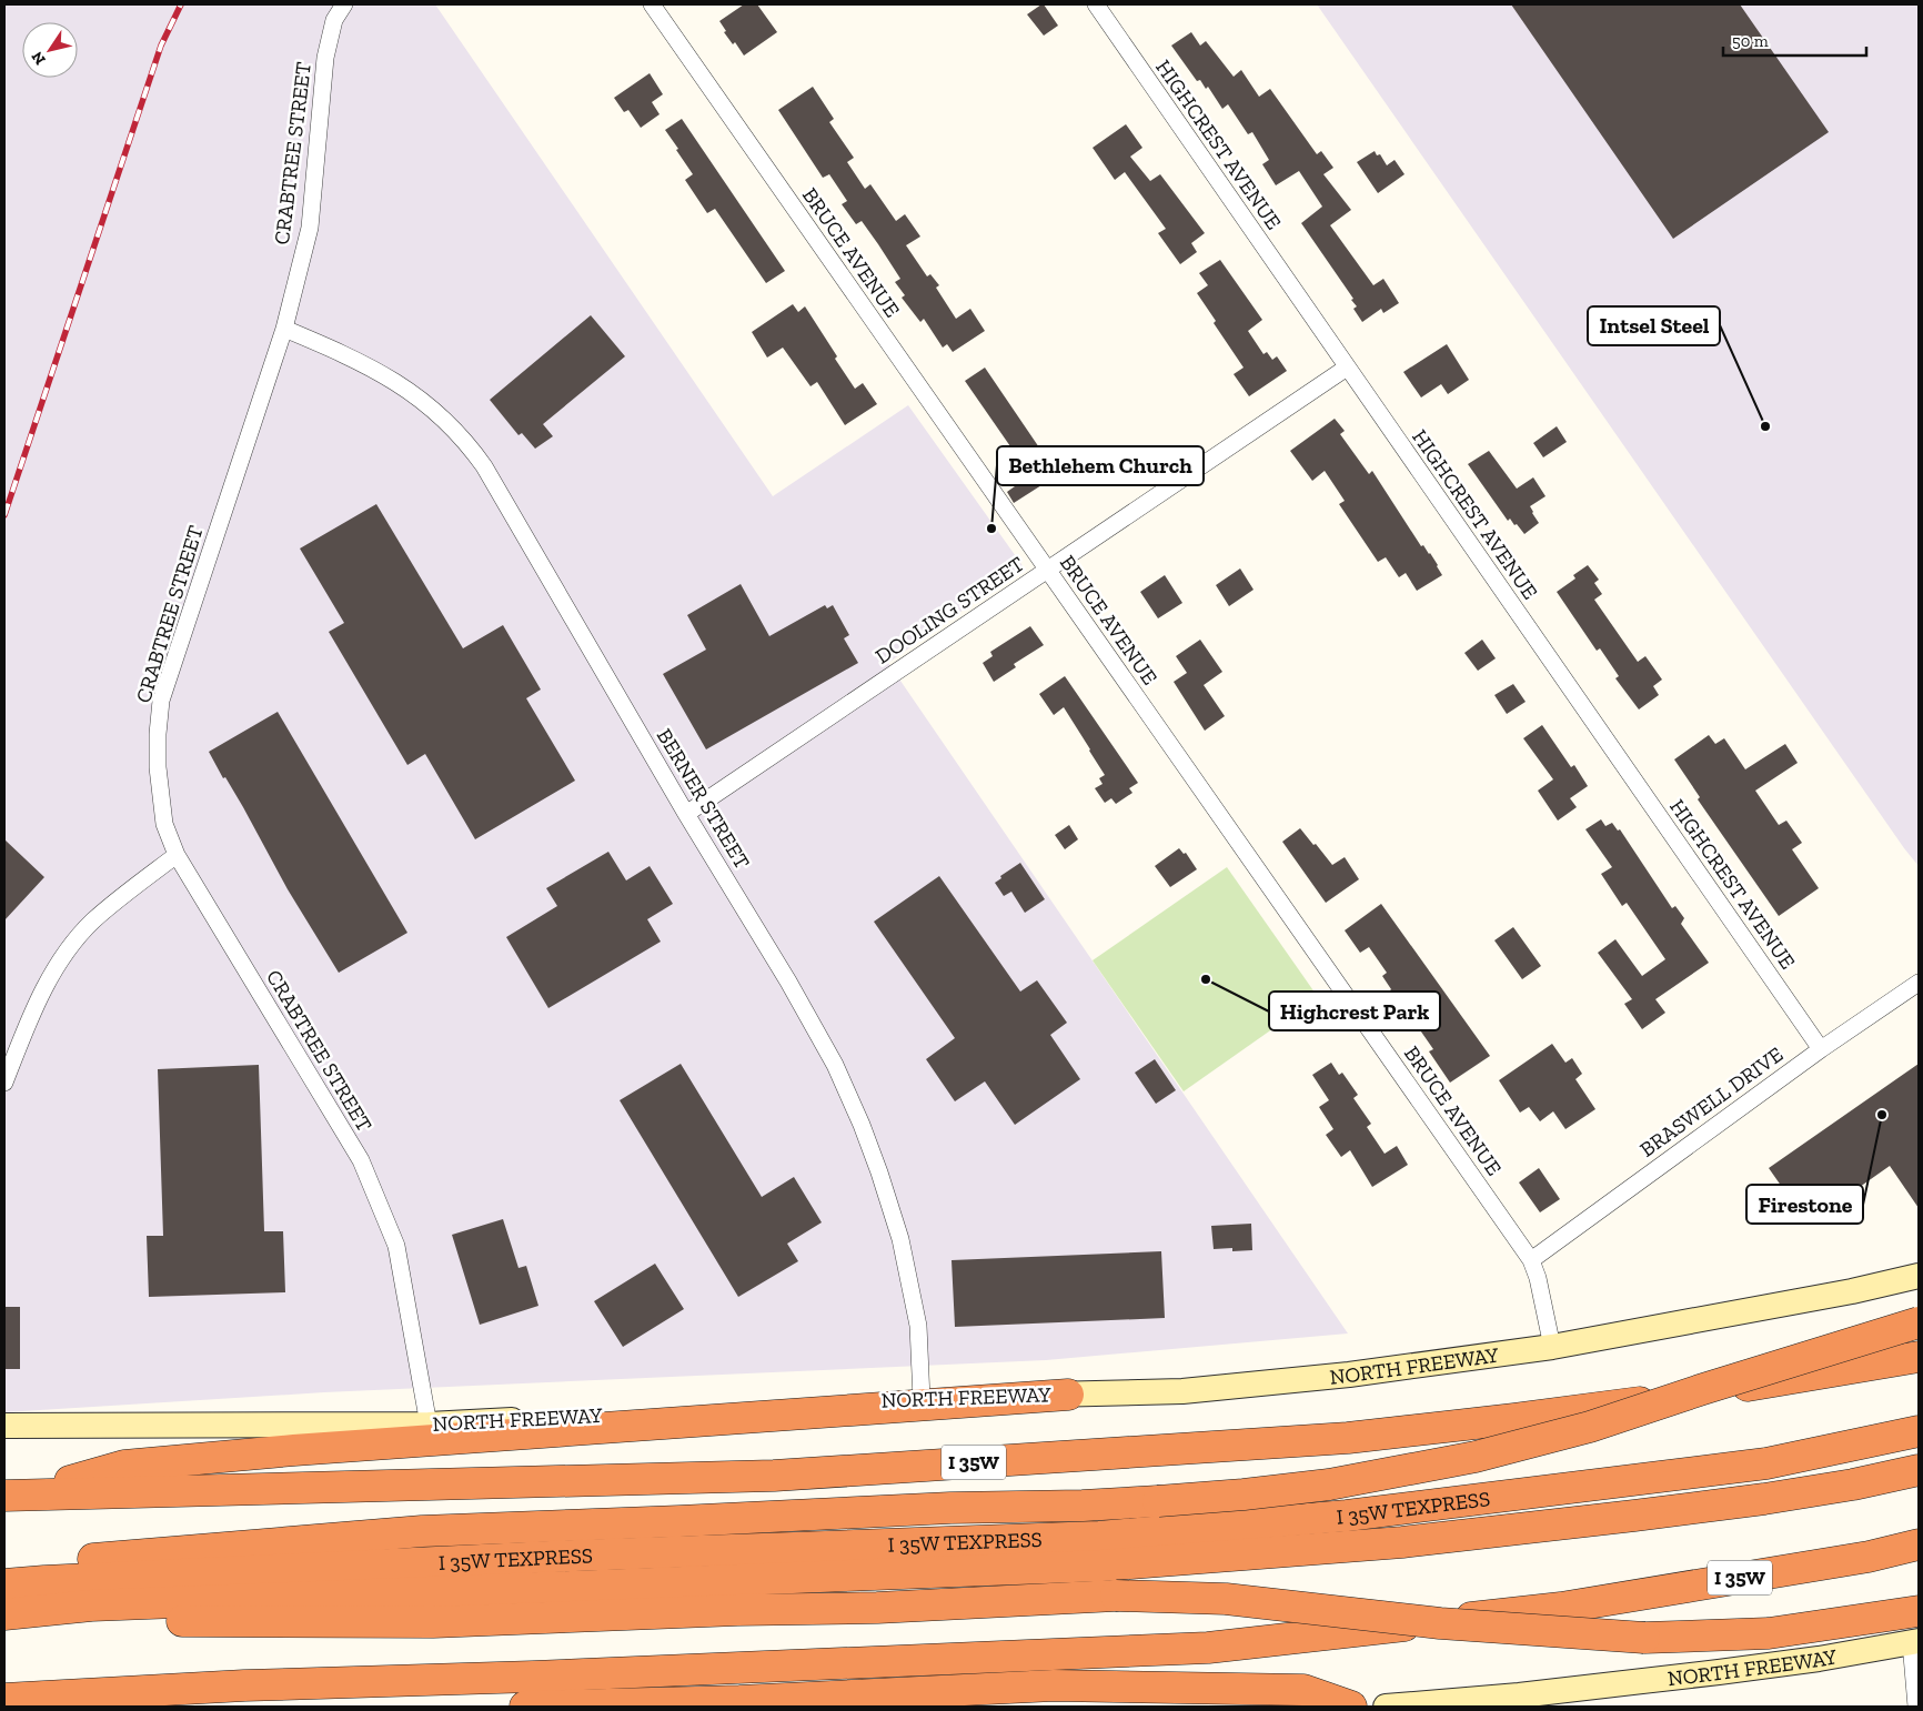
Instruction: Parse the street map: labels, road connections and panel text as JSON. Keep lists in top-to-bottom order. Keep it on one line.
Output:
{"streets":{"highway":["I 35W","I 35W TEXPRESS"],"main road":["NORTH FREEWAY"],"street":["HIGHCREST AVENUE","CRABTREE STREET","BRUCE AVENUE","DOOLING STREET","BERNER STREET","BRASWELL DRIVE"]},"crossings":[["HIGHCREST AVENUE","DOOLING STREET"],["HIGHCREST AVENUE","BRASWELL DRIVE"],["CRABTREE STREET","BERNER STREET"],["CRABTREE STREET","NORTH FREEWAY"],["BRUCE AVENUE","DOOLING STREET"],["BRUCE AVENUE","BRASWELL DRIVE"],["BRUCE AVENUE","NORTH FREEWAY"],["DOOLING STREET","BERNER STREET"],["BERNER STREET","NORTH FREEWAY"]],"places":["Intsel Steel","Bethlehem Church","Highcrest Park","Firestone"],"scale_bar":"50 m","north":"bottom left"}
